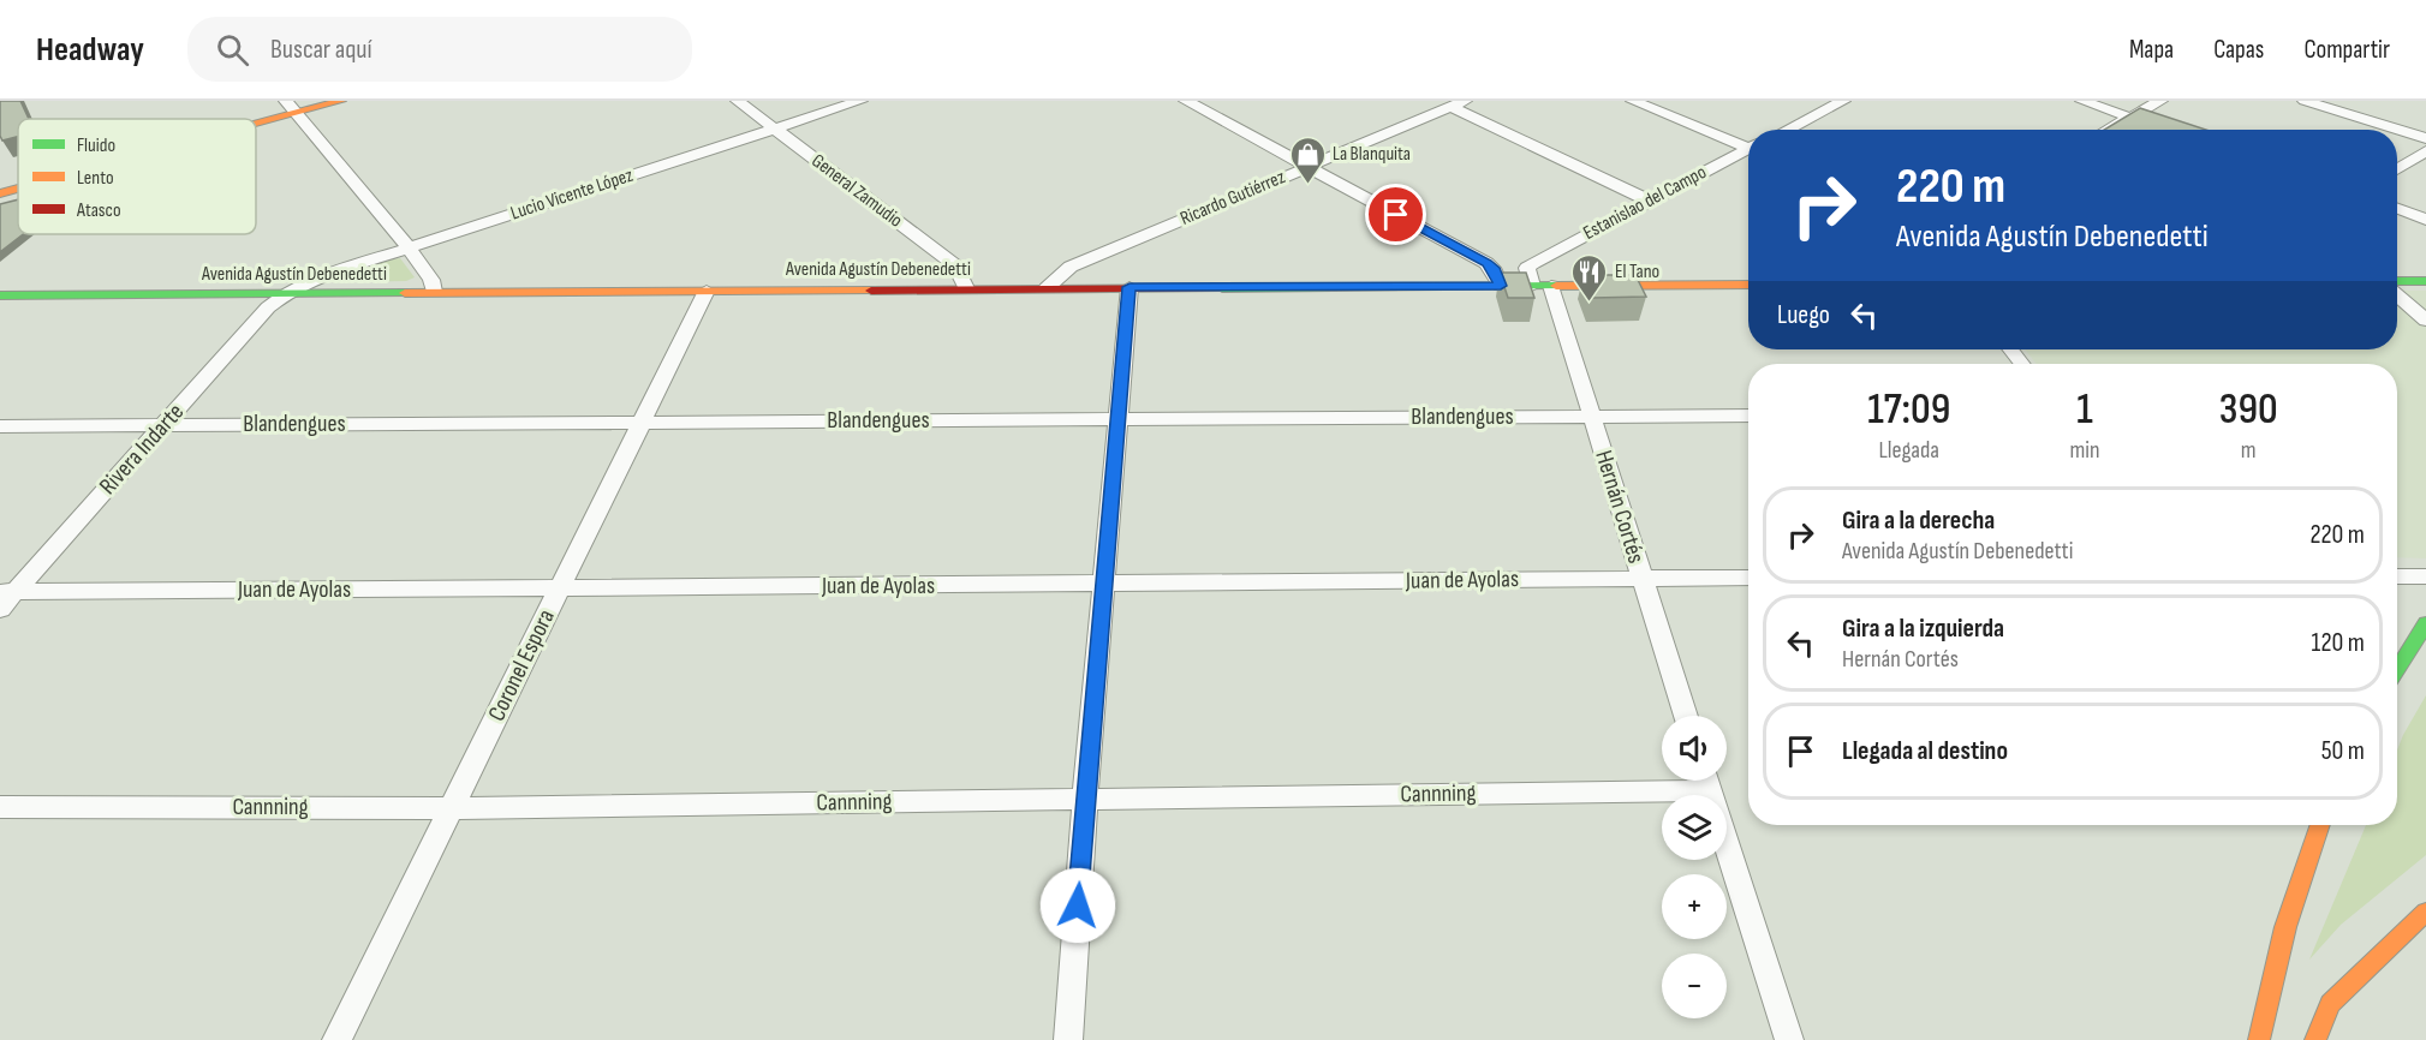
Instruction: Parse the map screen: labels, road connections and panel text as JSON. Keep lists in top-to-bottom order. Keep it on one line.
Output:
{"streets":{"main road":["Avenida Agustín Debenedetti"],"street":["General Zamudio","Lucio Vicente López","Ricardo Gutiérrez","Estanislao del Campo","Blandengues","Rivera Indarte","Hernán Cortés","Juan de Ayolas","Coronel Espora","Cannning"]},"crossings":[["General Zamudio","Lucio Vicente López"],["General Zamudio","Avenida Agustín Debenedetti"],["Lucio Vicente López","Avenida Agustín Debenedetti"],["Lucio Vicente López","Rivera Indarte"],["Ricardo Gutiérrez","Avenida Agustín Debenedetti"],["Estanislao del Campo","Hernán Cortés"],["Avenida Agustín Debenedetti","Rivera Indarte"],["Avenida Agustín Debenedetti","Hernán Cortés"],["Avenida Agustín Debenedetti","Coronel Espora"],["Blandengues","Rivera Indarte"],["Blandengues","Hernán Cortés"],["Blandengues","Coronel Espora"],["Rivera Indarte","Juan de Ayolas"],["Hernán Cortés","Juan de Ayolas"],["Juan de Ayolas","Coronel Espora"],["Coronel Espora","Cannning"]],"places":{"shop":["La Blanquita"],"restaurant":["El Tano"]},"legend":["Fluido","Lento","Atasco"],"page":{"header":"Headway","search":"Buscar aquí","nav":["Mapa","Capas","Compartir"],"turn":["220 m","Avenida Agustín Debenedetti"],"then":"Luego","eta":["17:09","Llegada","1","min","390","m"],"list":[{"name":"Gira a la derecha","note":"Avenida Agustín Debenedetti","value":"220 m"},{"name":"Gira a la izquierda","note":"Hernán Cortés","value":"120 m"},{"name":"Llegada al destino","value":"50 m"}],"map_buttons":["+","−"]}}
